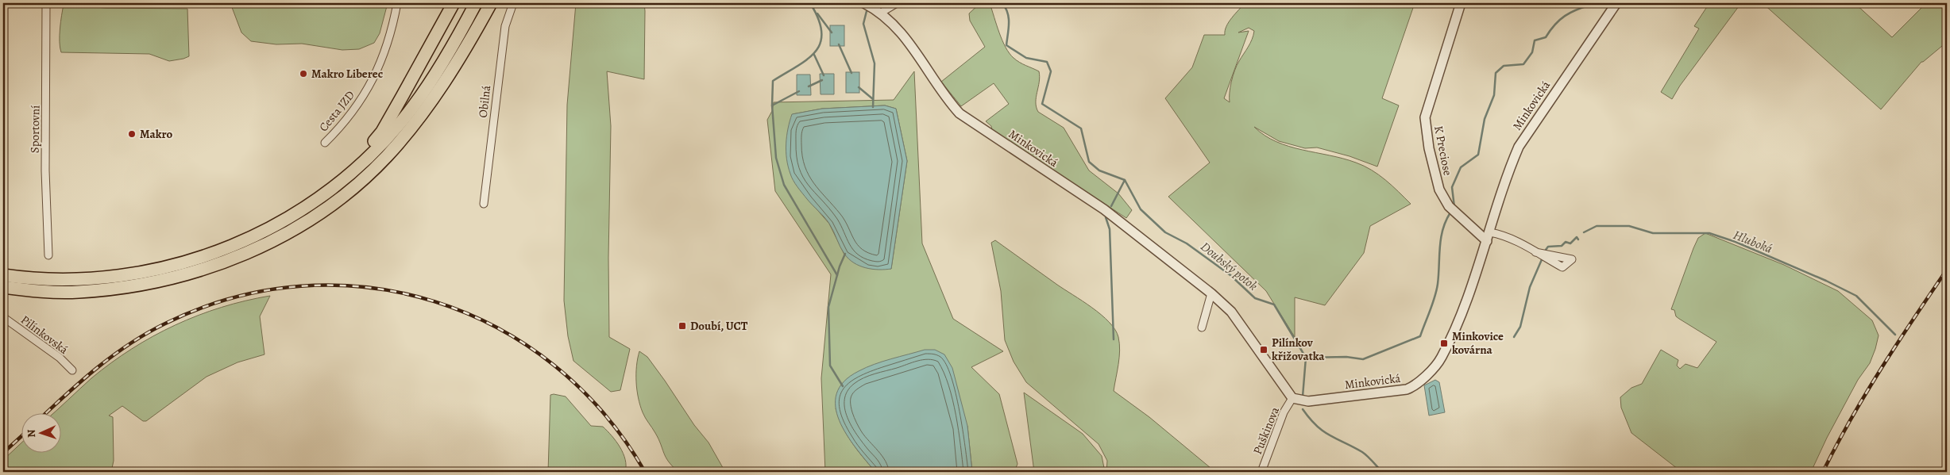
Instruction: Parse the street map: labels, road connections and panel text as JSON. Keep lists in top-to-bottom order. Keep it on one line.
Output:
{"streets":{"street":["Obilná","Minkovická","Cesta JZD","Sportovní","K Preciose","Pilínkovská","Puškinova"]},"crossings":[["Minkovická","K Preciose"],["Minkovická","Puškinova"]],"water":["Hluboká","Doubský potok"],"places":{"other":["Makro Liberec","Makro"],"transit":["Doubí, UCT","Minkovice kovárna","Pilínkov křižovatka"]},"north":"left"}
